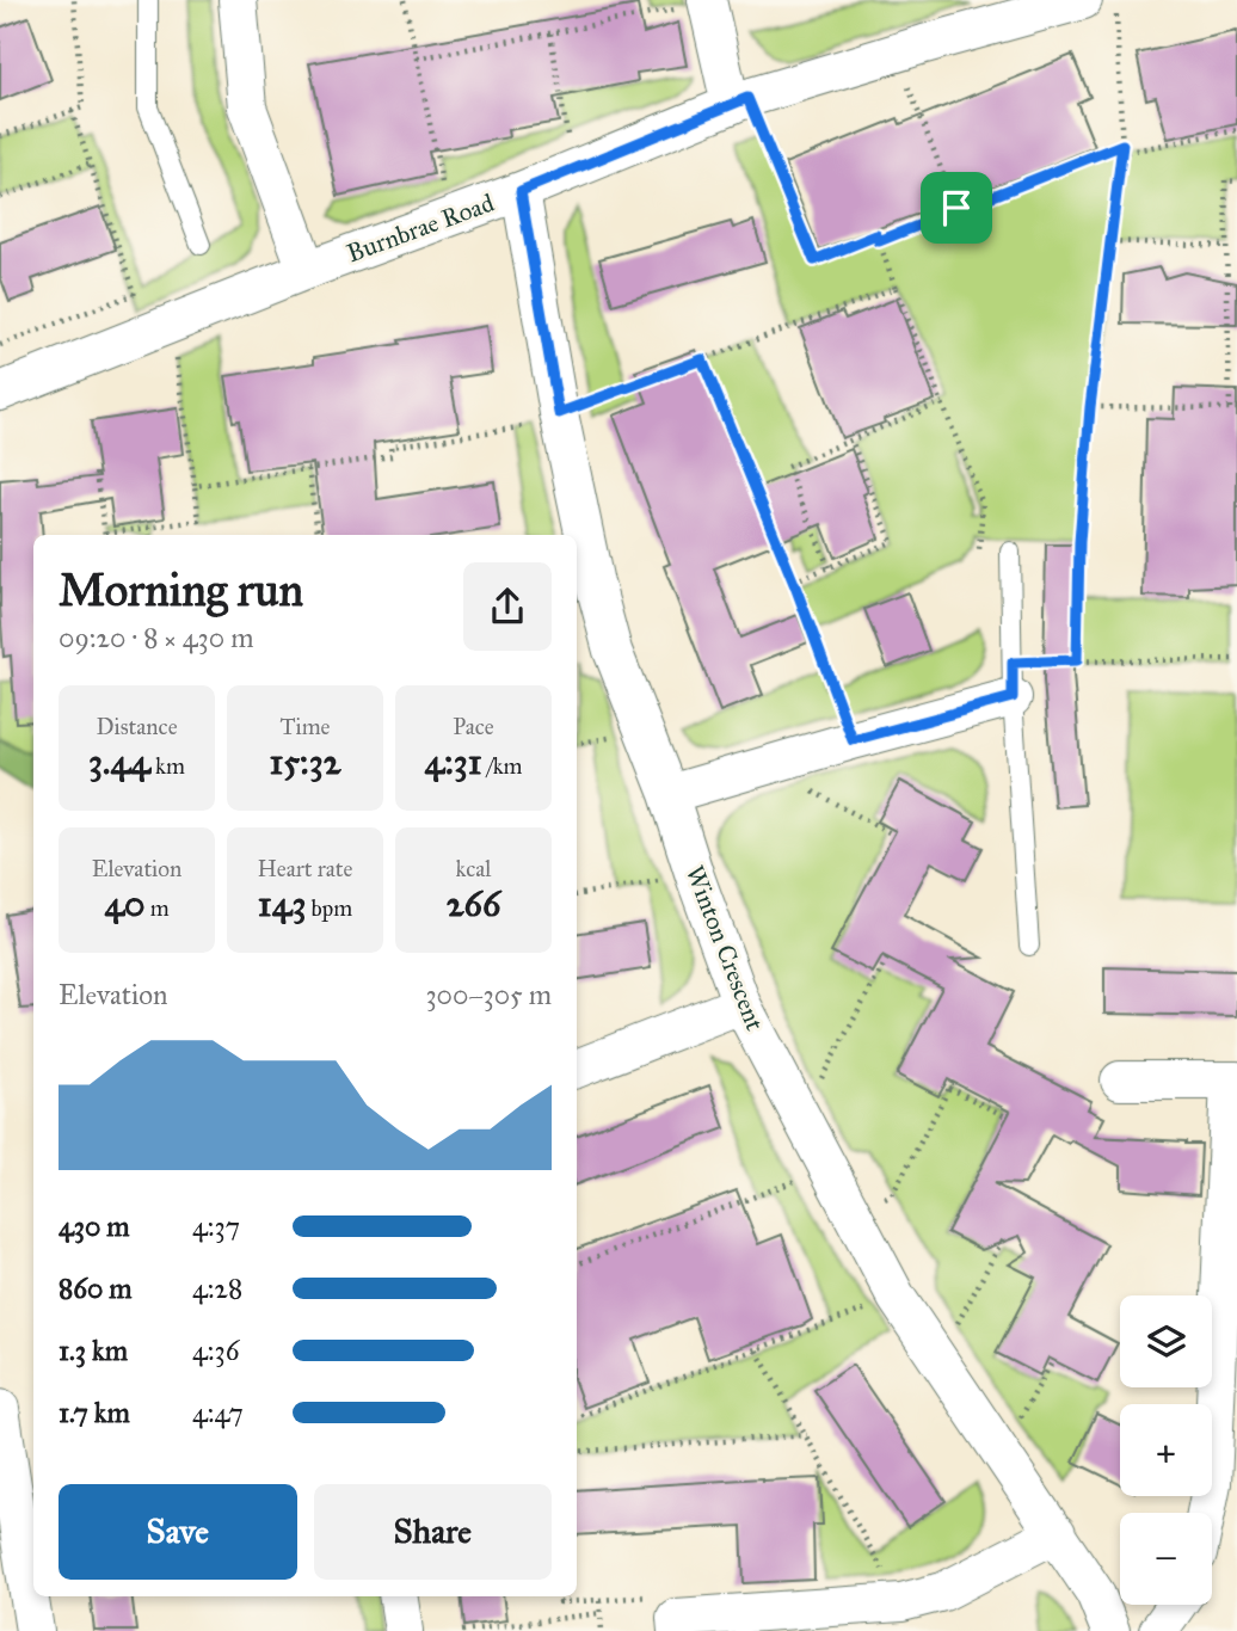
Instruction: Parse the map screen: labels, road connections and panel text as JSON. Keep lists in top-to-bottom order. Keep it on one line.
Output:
{"streets":{"street":["Burnbrae Road","Winton Crescent"]},"crossings":[["Burnbrae Road","Winton Crescent"]],"page":{"heading":["Morning run","09:20 · 8 × 430 m"],"stats":[["Distance","3.44 km"],["Time","15:32"],["Pace","4:31 /km"],["Elevation","40 m"],["Heart rate","143 bpm"],["kcal","266"]],"chart":["Elevation","300–305 m"],"list":[{"name":"430 m","note":"4:37"},{"name":"860 m","note":"4:28"},{"name":"1.3 km","note":"4:36"},{"name":"1.7 km","note":"4:47"}],"map_buttons":["+","−"],"buttons":["Save","Share"]}}
